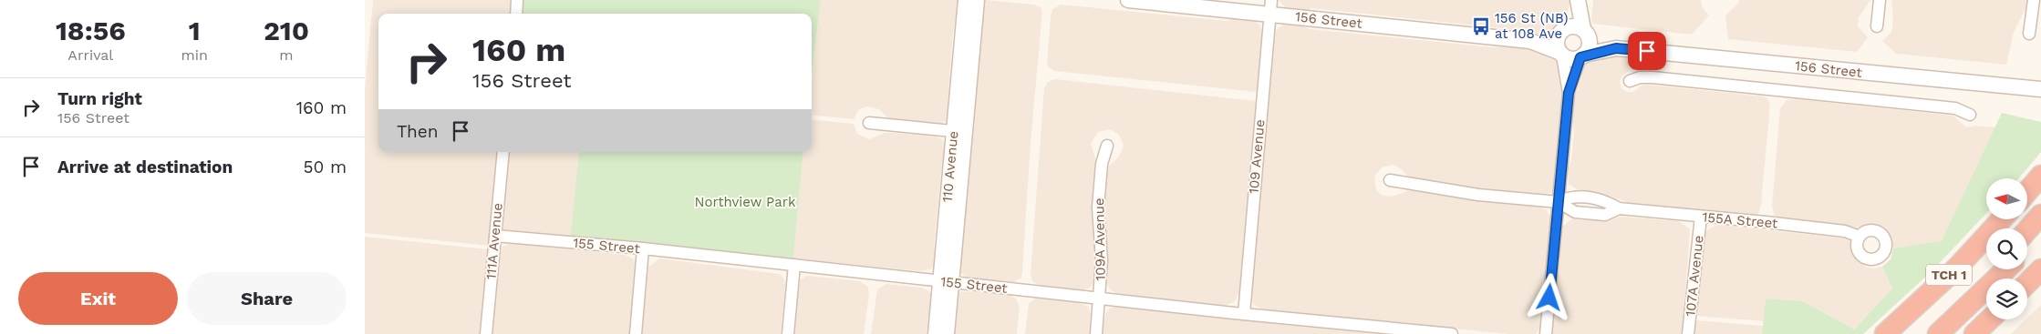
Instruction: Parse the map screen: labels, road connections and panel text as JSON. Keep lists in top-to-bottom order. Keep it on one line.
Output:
{"streets":{"highway":["TCH 1"],"street":["156 Street","109 Avenue","110 Avenue","155A Street","109A Avenue","111A Avenue","155 Street","107A Avenue"]},"crossings":[["156 Street","109 Avenue"],["109 Avenue","155 Street"],["110 Avenue","155 Street"],["155A Street","107A Avenue"],["109A Avenue","155 Street"],["111A Avenue","155 Street"]],"parks":["Northview Park"],"places":{"bus stop":["156 St (NB) at 108 Ave"]},"north":"left","page":{"eta":["18:56","Arrival","1","min","210","m"],"turn":["160 m","156 Street"],"list":[{"name":"Turn right","note":"156 Street","value":"160 m"},{"name":"Arrive at destination","value":"50 m"}],"then":"Then","buttons":["Exit","Share"]}}
